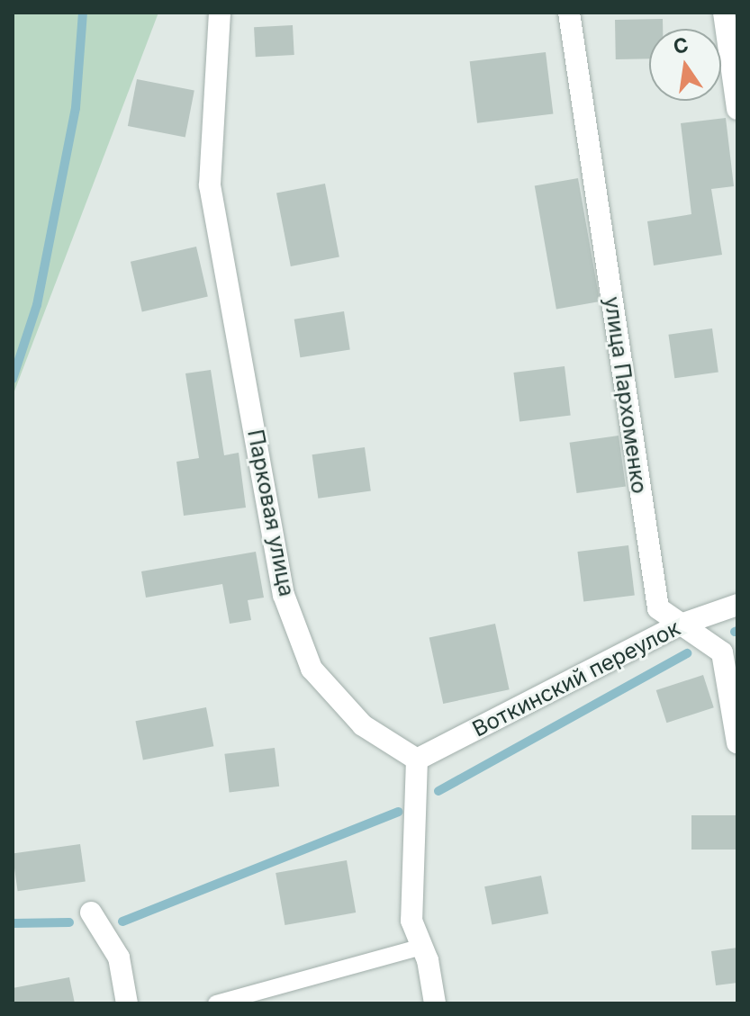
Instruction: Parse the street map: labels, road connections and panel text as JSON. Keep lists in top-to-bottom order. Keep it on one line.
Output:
{"streets":{"street":["улица Пархоменко","Парковая улица","Воткинский переулок"]},"crossings":[["улица Пархоменко","Воткинский переулок"],["Парковая улица","Воткинский переулок"]],"north":"top"}
